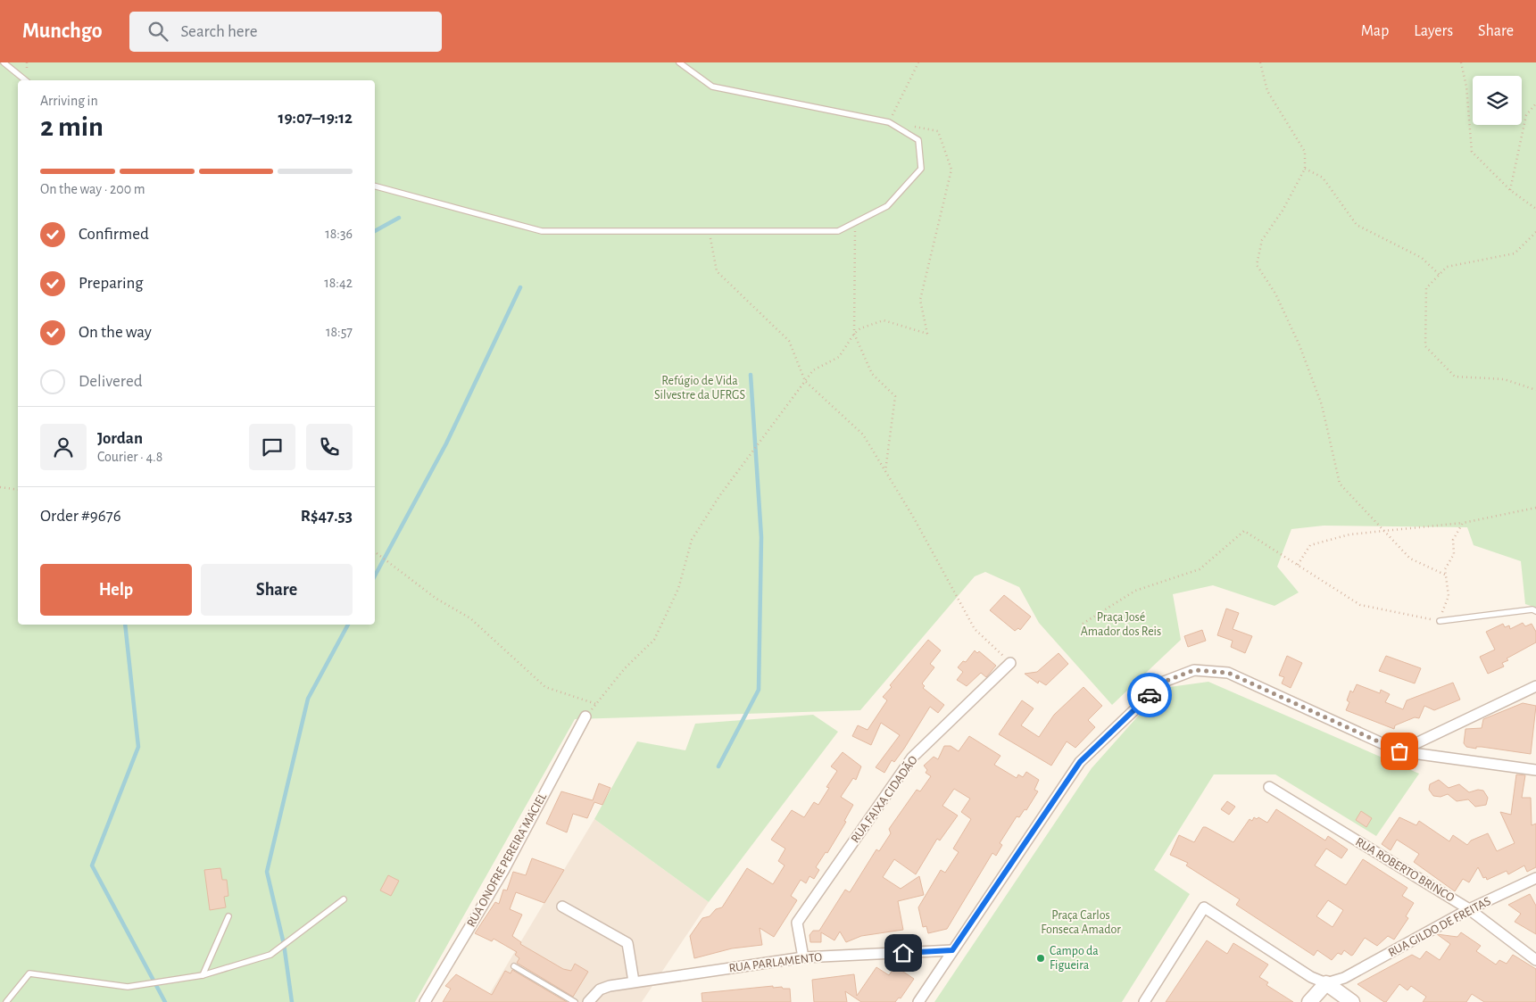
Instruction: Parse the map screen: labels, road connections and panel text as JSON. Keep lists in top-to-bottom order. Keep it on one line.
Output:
{"streets":{"street":["RUA FAIXA CIDADÃO","RUA ONOFRE PEREIRA MACIEL","RUA ROBERTO BRINCO","RUA GILDO DE FREITAS","RUA PARLAMENTO"]},"crossings":[["RUA FAIXA CIDADÃO","RUA PARLAMENTO"],["RUA ROBERTO BRINCO","RUA GILDO DE FREITAS"]],"parks":["Refúgio de Vida Silvestre da UFRGS","Praça José Amador dos Reis","Praça Carlos Fonseca Amador"],"places":["Campo da Figueira"],"page":{"header":"Munchgo","search":"Search here","nav":["Map","Layers","Share"],"heading":["2 min","Arriving in","19:07–19:12"],"panel":["Jordan","Courier · 4.8","Order #9676","R$47.53"],"bar":"On the way · 200 m","list":[["Confirmed","18:36"],["Preparing","18:42"],["On the way","18:57"],"Delivered"],"buttons":["Help","Share"]}}
